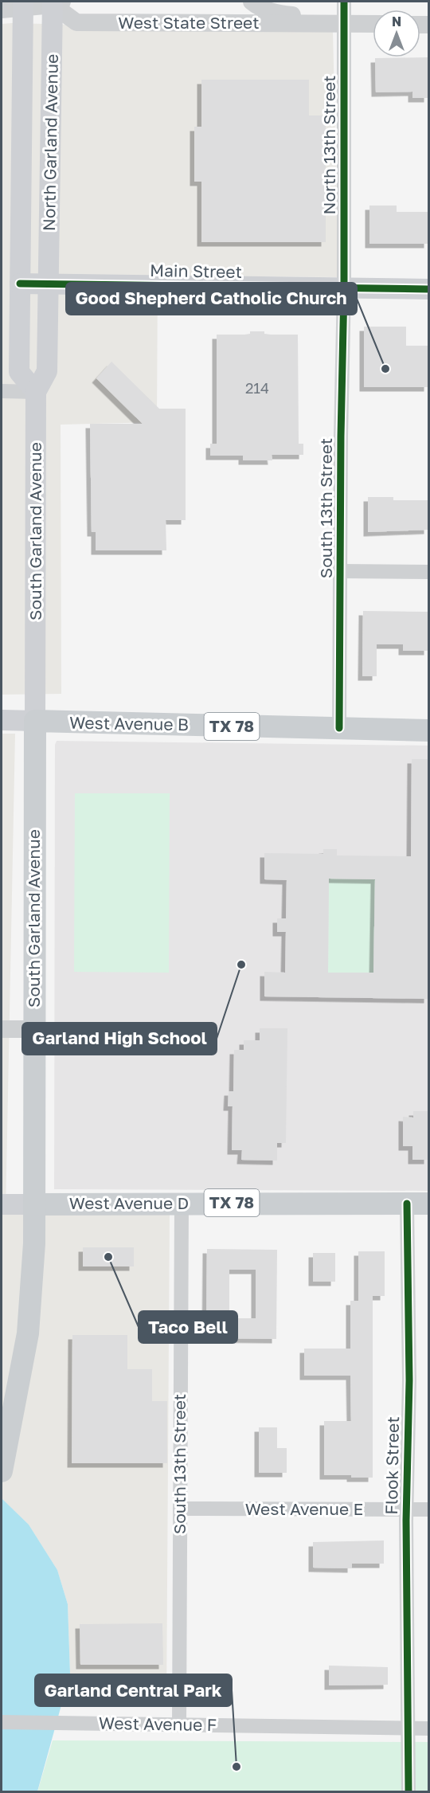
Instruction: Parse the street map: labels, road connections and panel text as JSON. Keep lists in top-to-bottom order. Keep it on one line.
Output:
{"streets":{"main road":["North Garland Avenue","Main Street","South Garland Avenue","West Avenue B","TX 78","West Avenue D"],"street":["West State Street","North 13th Street","South 13th Street","Flook Street","West Avenue E","West Avenue F"]},"crossings":[["West State Street","North Garland Avenue"],["West State Street","North 13th Street"],["North Garland Avenue","Main Street"],["North Garland Avenue","South Garland Avenue"],["North 13th Street","Main Street"],["North 13th Street","South 13th Street"],["Main Street","South 13th Street"],["Main Street","South Garland Avenue"],["South 13th Street","West Avenue B"],["South 13th Street","West Avenue D"],["South 13th Street","West Avenue E"],["South 13th Street","West Avenue F"],["South Garland Avenue","West Avenue B"],["South Garland Avenue","West Avenue D"],["West Avenue D","Flook Street"],["Flook Street","West Avenue E"],["Flook Street","West Avenue F"]],"places":["Good Shepherd Catholic Church","Garland High School","Taco Bell","Garland Central Park"],"house_numbers":["214"],"north":"top"}
